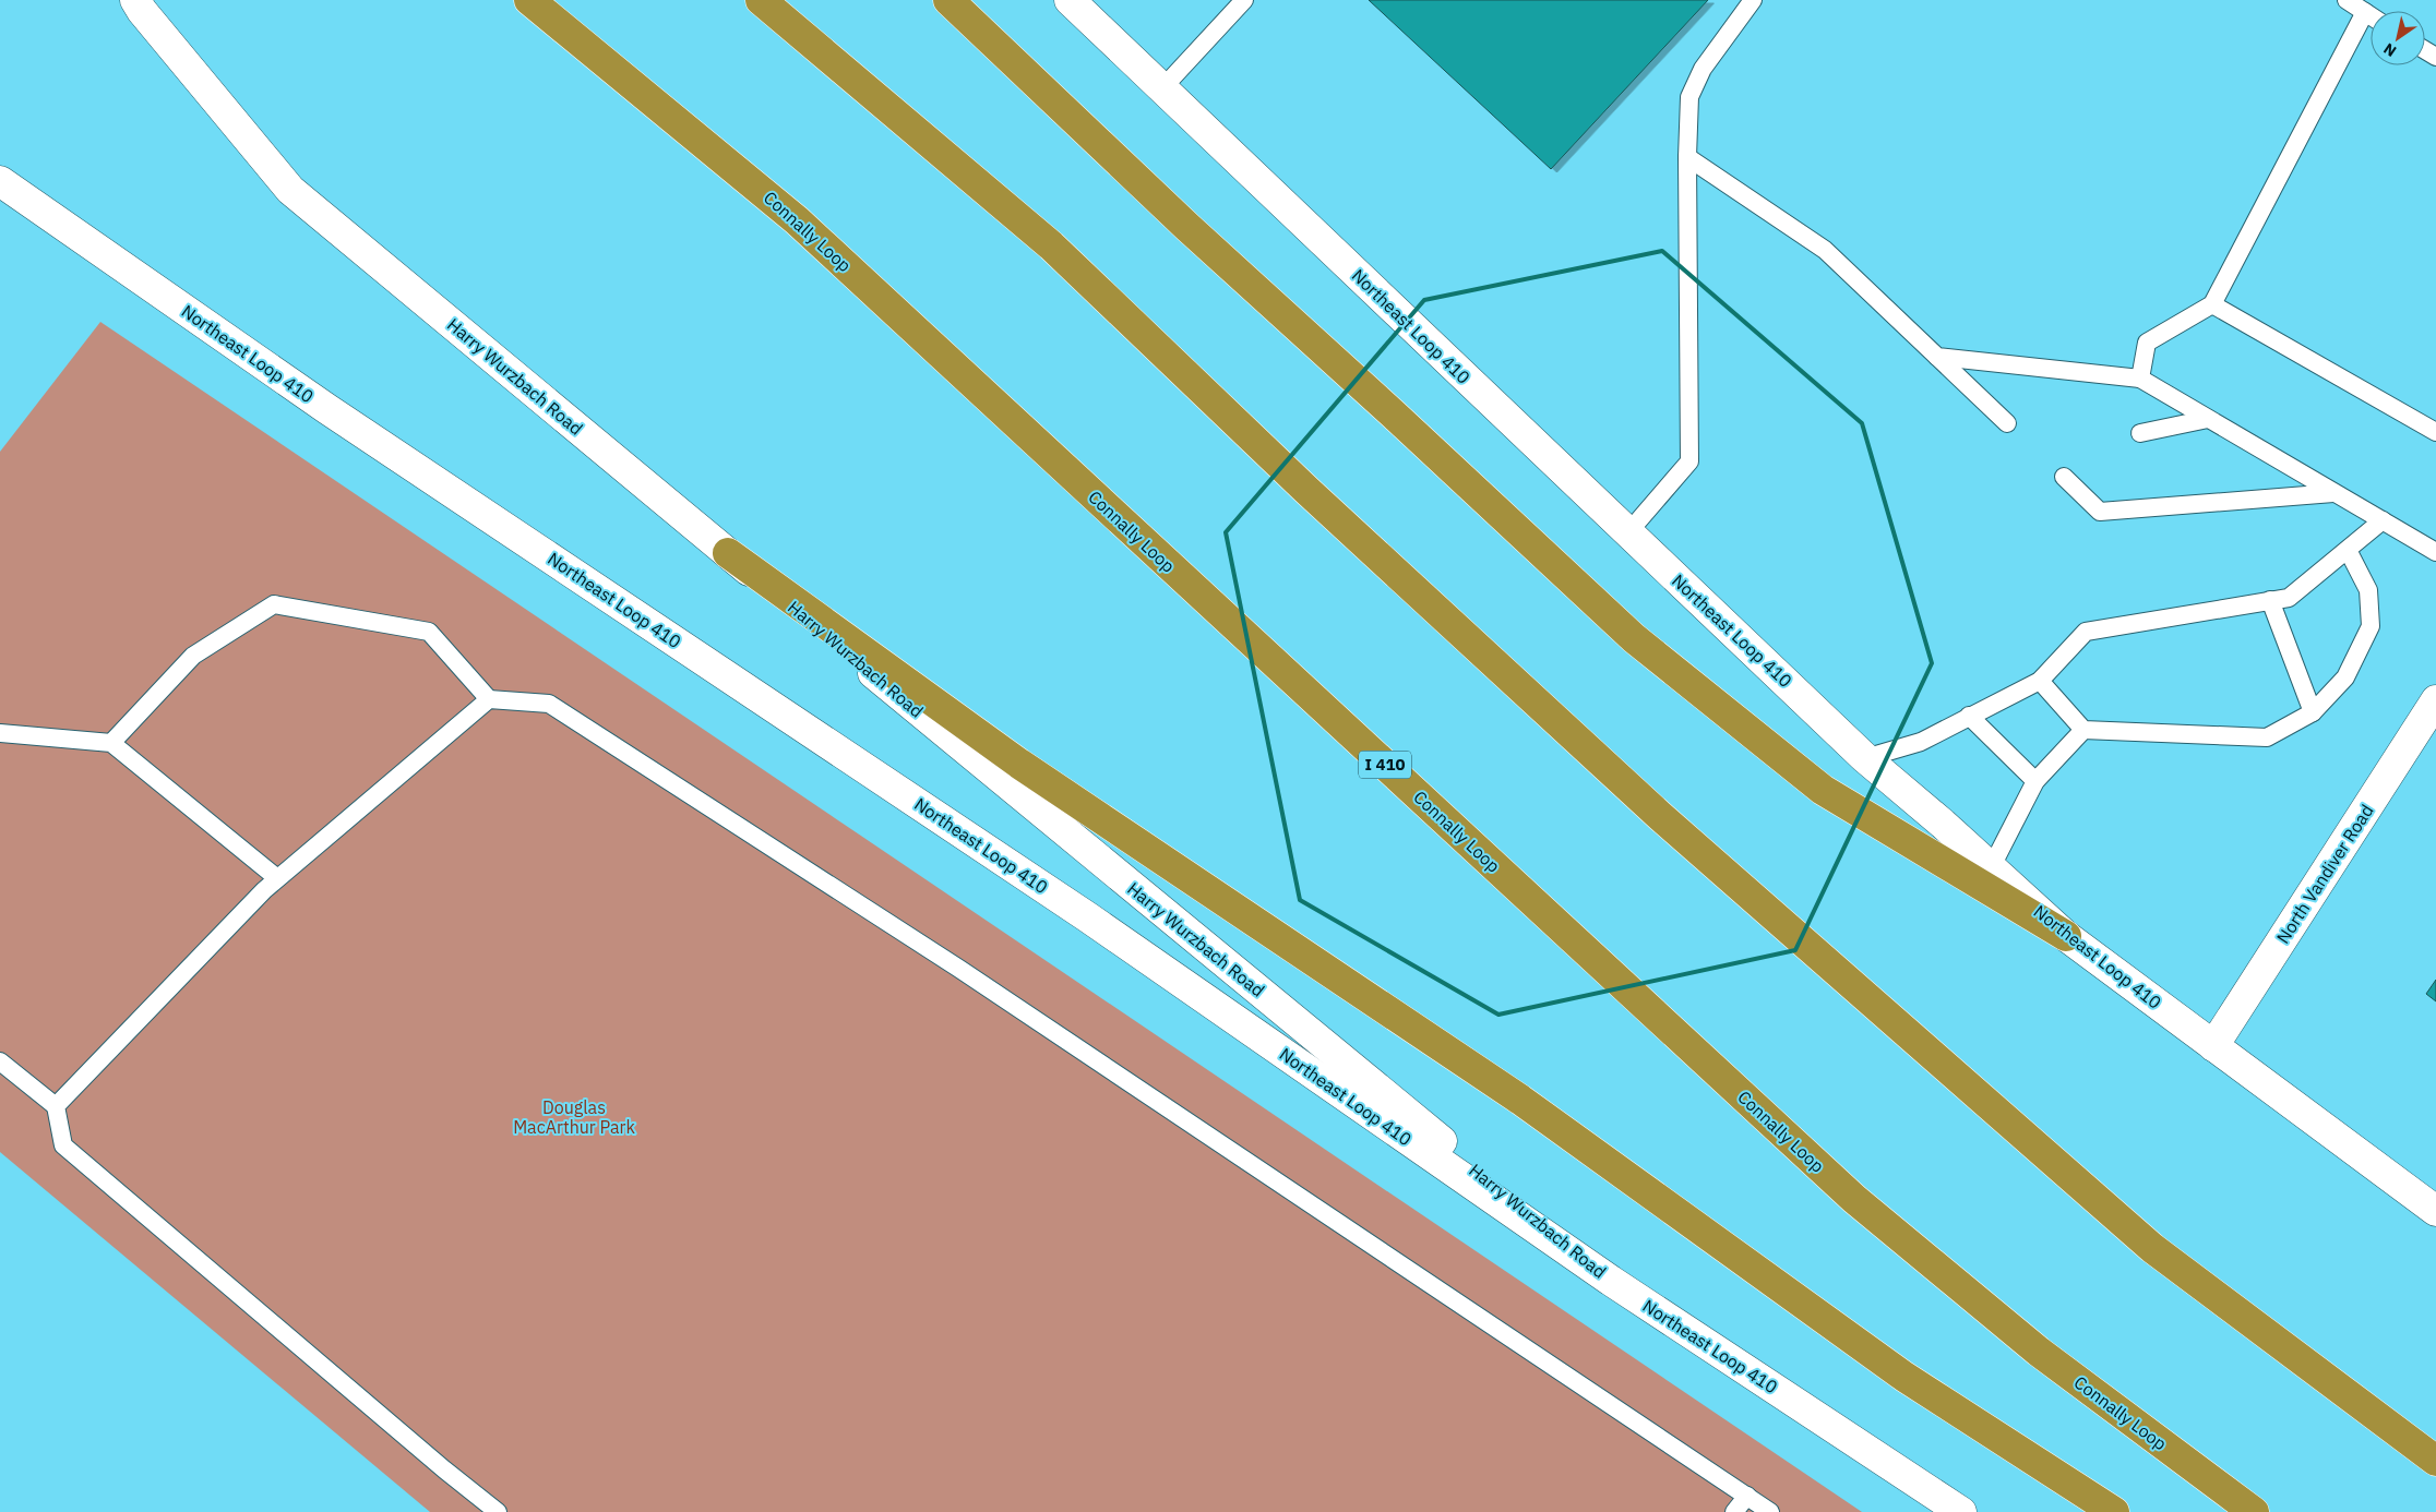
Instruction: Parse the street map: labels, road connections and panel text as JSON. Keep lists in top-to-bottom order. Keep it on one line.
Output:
{"streets":{"highway":["Connally Loop","I 410"],"main road":["Northeast Loop 410","Harry Wurzbach Road","North Vandiver Road"]},"crossings":[["Northeast Loop 410","Harry Wurzbach Road"],["Northeast Loop 410","North Vandiver Road"]],"parks":["Douglas MacArthur Park"],"north":"bottom left"}
